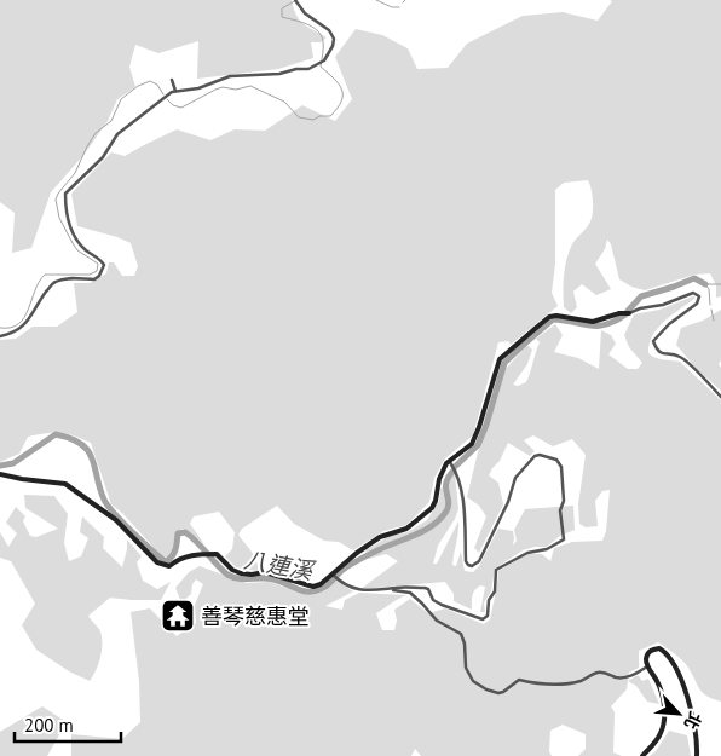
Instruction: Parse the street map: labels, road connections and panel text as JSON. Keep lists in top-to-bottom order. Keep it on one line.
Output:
{"water":["八連溪"],"places":{"temple":["善琴慈惠堂"]},"scale_bar":"200 m","north":"bottom right"}
